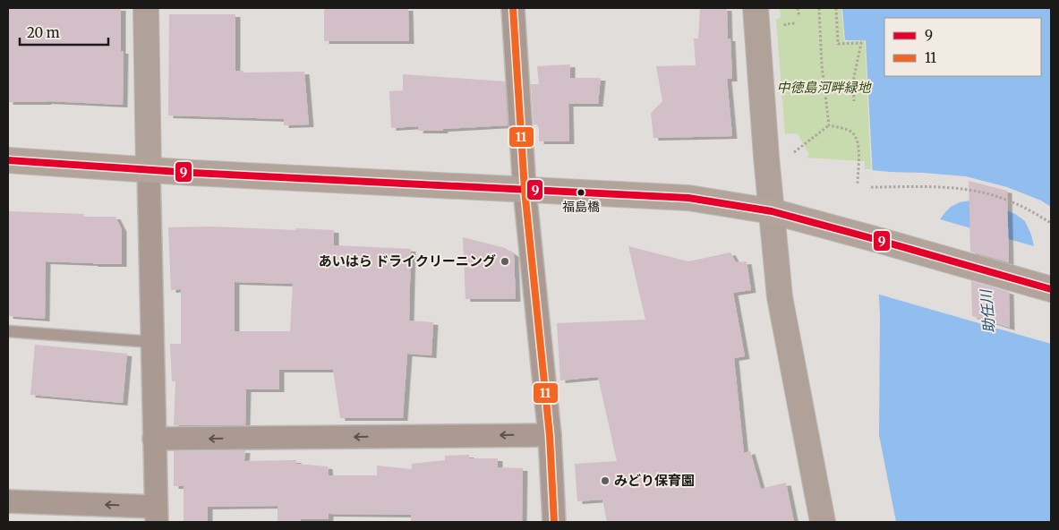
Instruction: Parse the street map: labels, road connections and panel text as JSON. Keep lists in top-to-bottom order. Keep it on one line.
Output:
{"water":["助任川"],"parks":["中徳島河畔緑地"],"places":["福島橋","あいはら ドライクリーニング","みどり保育園"],"lines":["transit line 11","transit line 9"],"legend":["9","11"],"scale_bar":"20 m"}
